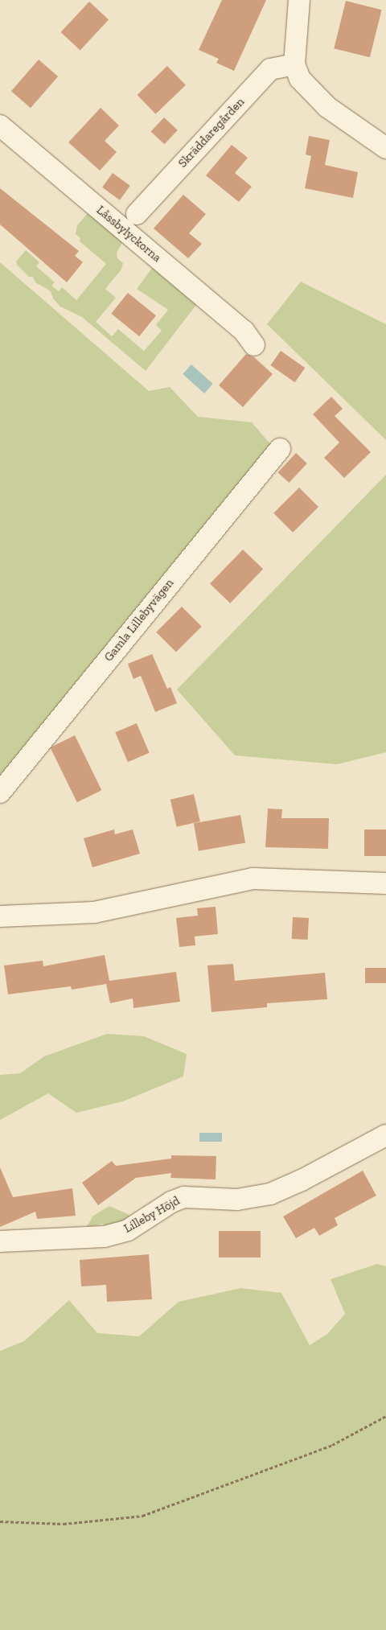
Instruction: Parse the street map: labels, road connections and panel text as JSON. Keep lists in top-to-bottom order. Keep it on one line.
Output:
{"streets":{"street":["Skräddaregården","Låssbylyckorna","Gamla Lillebyvägen","Lilleby Höjd"]}}
